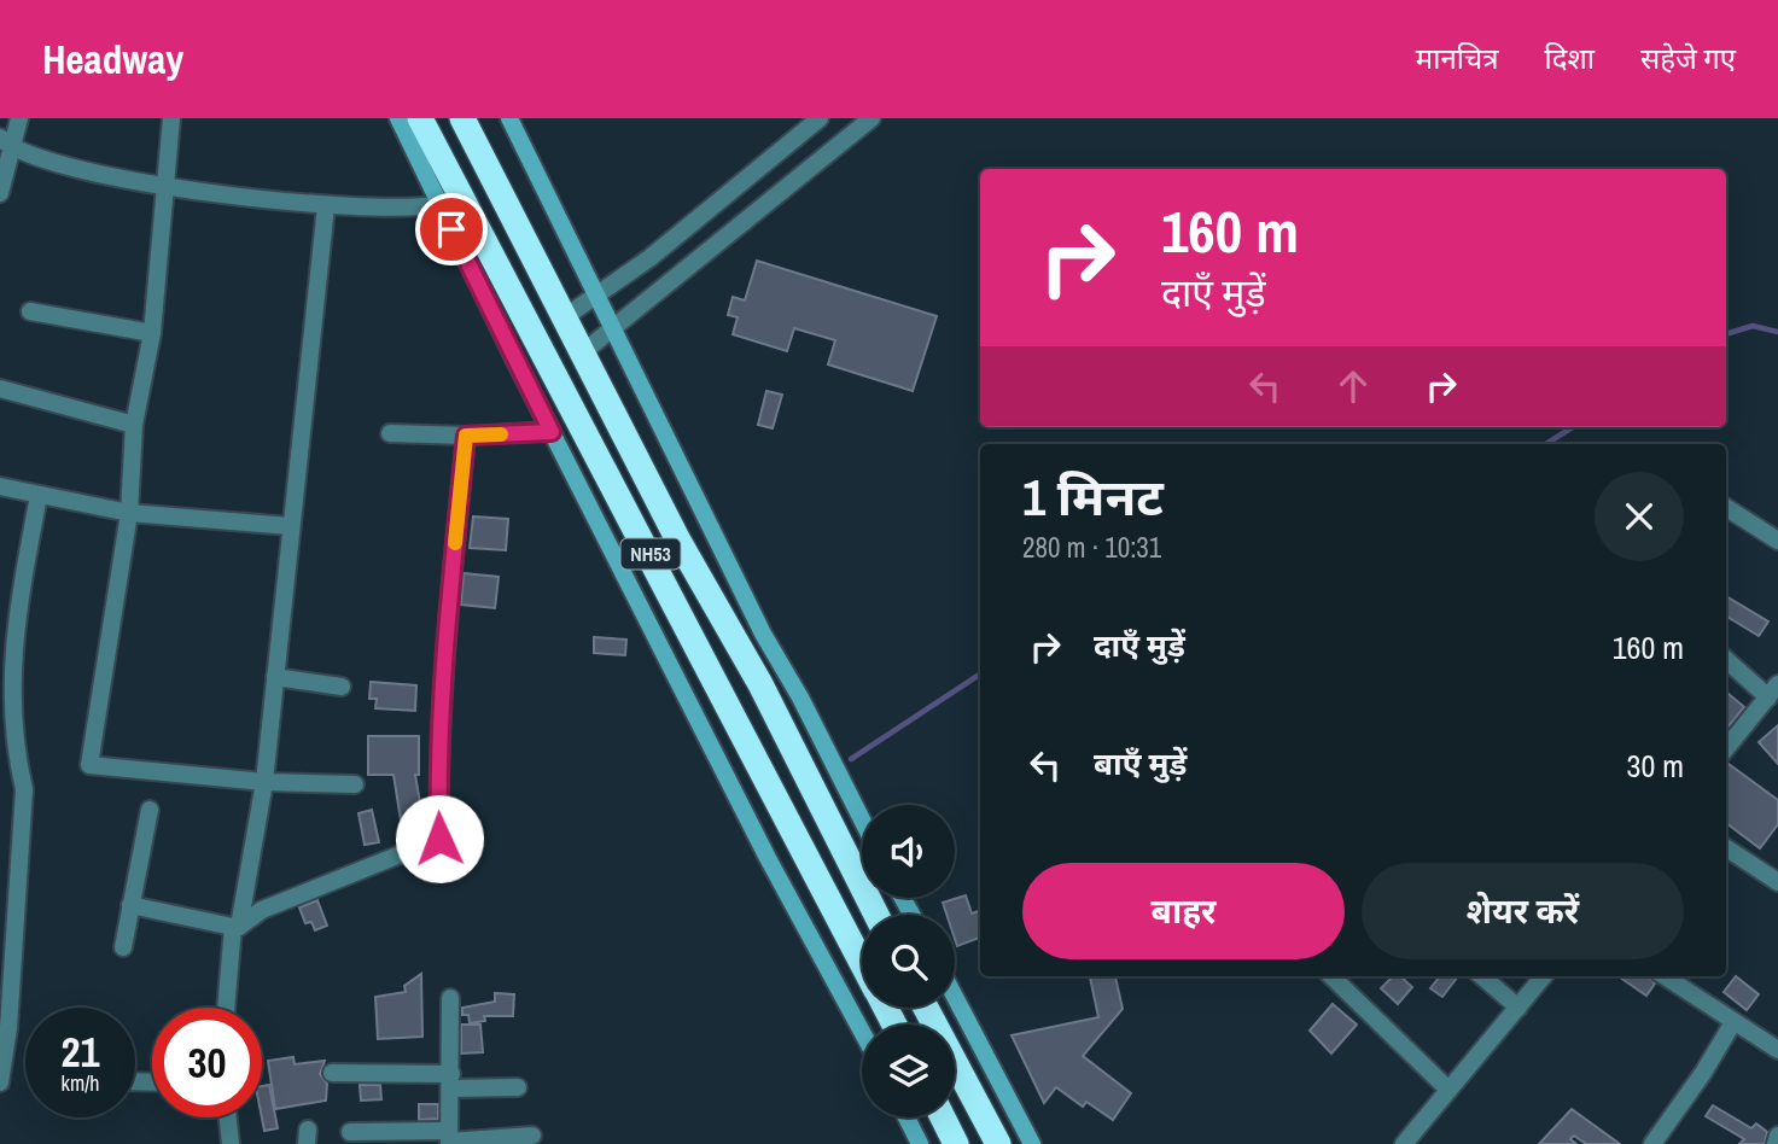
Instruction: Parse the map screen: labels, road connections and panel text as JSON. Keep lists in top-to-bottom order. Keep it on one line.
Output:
{"streets":{"highway":["NH53"]},"page":{"header":"Headway","nav":["मानचित्र","दिशा","सहेजे गए"],"turn":["160 m","दाएँ मुड़ें"],"heading":["1 मिनट","280 m · 10:31"],"list":[{"name":"दाएँ मुड़ें","value":"160 m"},{"name":"बाएँ मुड़ें","value":"30 m"}],"buttons":["बाहर","शेयर करें"],"speed":"21 km/h","limit":"30"}}
